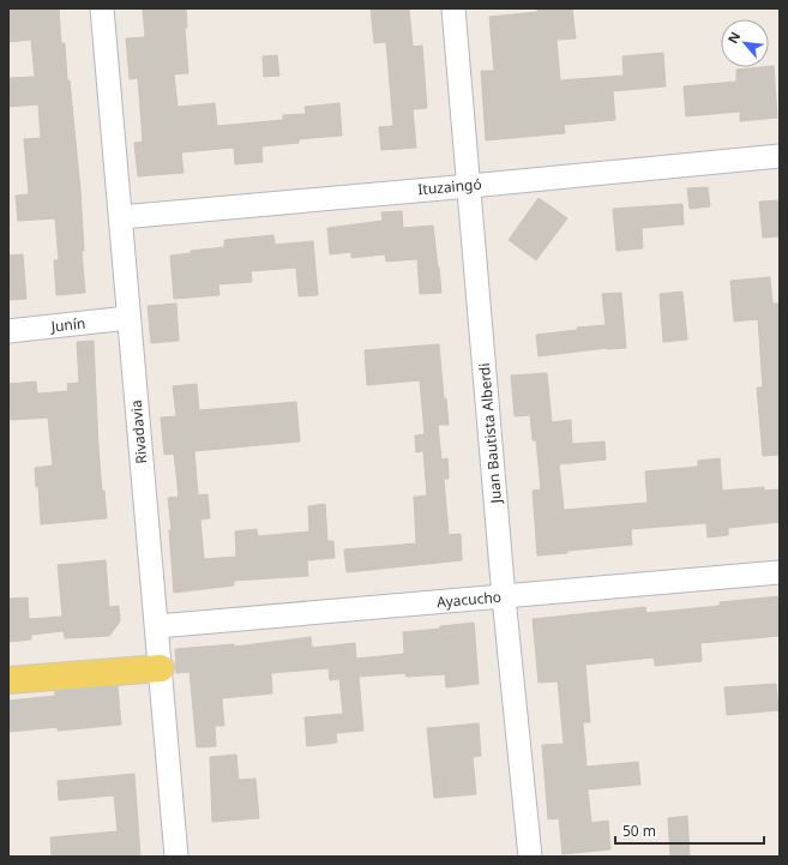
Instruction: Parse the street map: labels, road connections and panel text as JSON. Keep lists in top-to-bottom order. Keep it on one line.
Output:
{"streets":{"street":["Ituzaingó","Junín","Rivadavia","Juan Bautista Alberdi","Ayacucho"]},"crossings":[["Ituzaingó","Rivadavia"],["Ituzaingó","Juan Bautista Alberdi"],["Junín","Rivadavia"],["Rivadavia","Ayacucho"],["Juan Bautista Alberdi","Ayacucho"]],"scale_bar":"50 m","north":"top left"}
